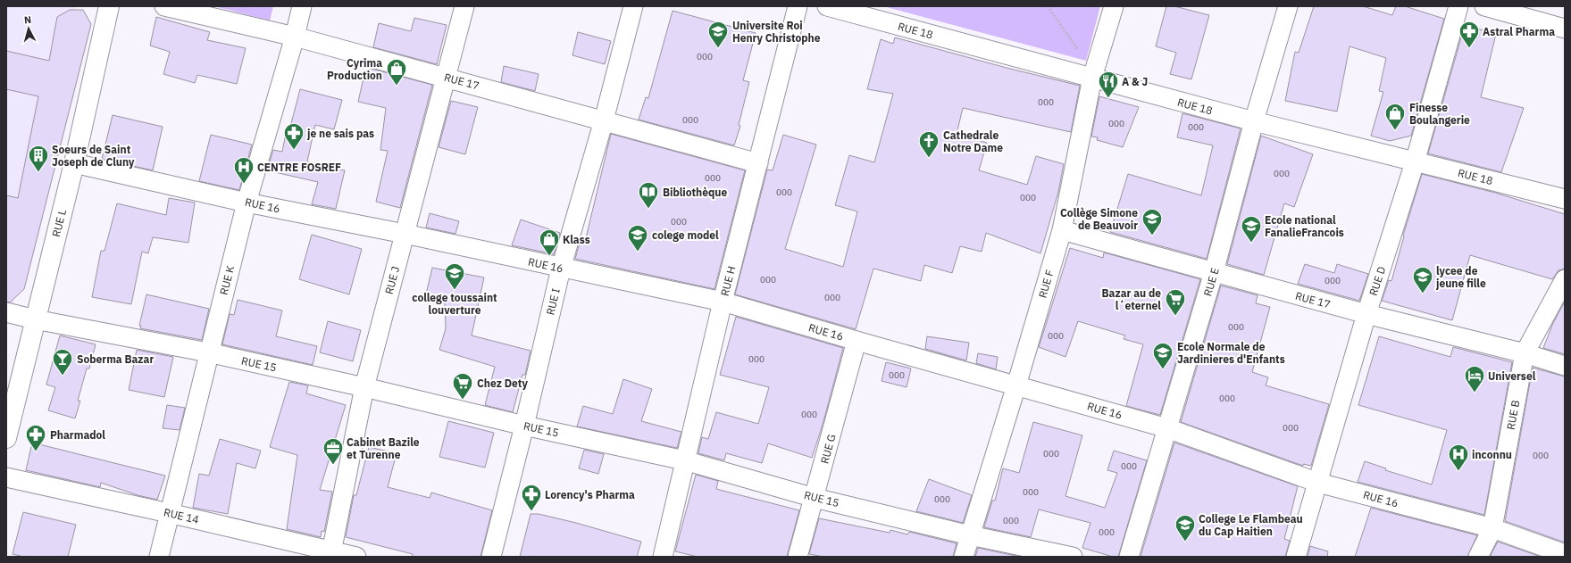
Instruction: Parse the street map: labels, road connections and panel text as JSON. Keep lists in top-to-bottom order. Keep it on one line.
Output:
{"streets":{"street":["RUE 18","RUE 17","RUE 16","RUE L","RUE K","RUE J","RUE H","RUE D","RUE E","RUE F","RUE I","RUE 15","RUE B","RUE G","RUE 14"]},"crossings":[["RUE 18","RUE D"],["RUE 18","RUE E"],["RUE 18","RUE F"],["RUE 17","RUE K"],["RUE 17","RUE J"],["RUE 17","RUE H"],["RUE 17","RUE D"],["RUE 17","RUE E"],["RUE 17","RUE F"],["RUE 17","RUE I"],["RUE 17","RUE B"],["RUE 16","RUE L"],["RUE 16","RUE K"],["RUE 16","RUE J"],["RUE 16","RUE H"],["RUE 16","RUE D"],["RUE 16","RUE E"],["RUE 16","RUE F"],["RUE 16","RUE I"],["RUE 16","RUE B"],["RUE 16","RUE G"],["RUE L","RUE 15"],["RUE K","RUE 15"],["RUE K","RUE 14"],["RUE J","RUE 15"],["RUE J","RUE 14"],["RUE H","RUE 15"],["RUE F","RUE 15"],["RUE I","RUE 15"],["RUE 15","RUE G"]],"places":{"school or university":["Universite Roi Henry Christophe","Collège Simone de Beauvoir","Ecole national FanalieFrancois","colege model","college toussaint louverture","lycee de jeune fille","Ecole Normale de Jardinieres d'Enfants","College Le Flambeau du Cap Haitien"],"pharmacy":["Astral Pharma","je ne sais pas","Pharmadol","Lorency's Pharma"],"shop":["Cyrima Production","Finesse Boulangerie","Klass"],"restaurant":["A & J"],"church":["Cathedrale Notre Dame"],"building":["Soeurs de Saint Joseph de Cluny"],"hospital":["CENTRE FOSREF","inconnu"],"library":["Bibliothèque"],"supermarket":["Bazar au de l´eternel","Chez Dety"],"bar":["Soberma Bazar"],"hotel":["Universel"],"office":["Cabinet Bazile et Turenne"]},"house_numbers":["000","000","000","000","000","000","000","000","000","000","000","000","000","000","000","000","000","000","000","000","000","000","000","000","000","000","000"],"north":"top"}
